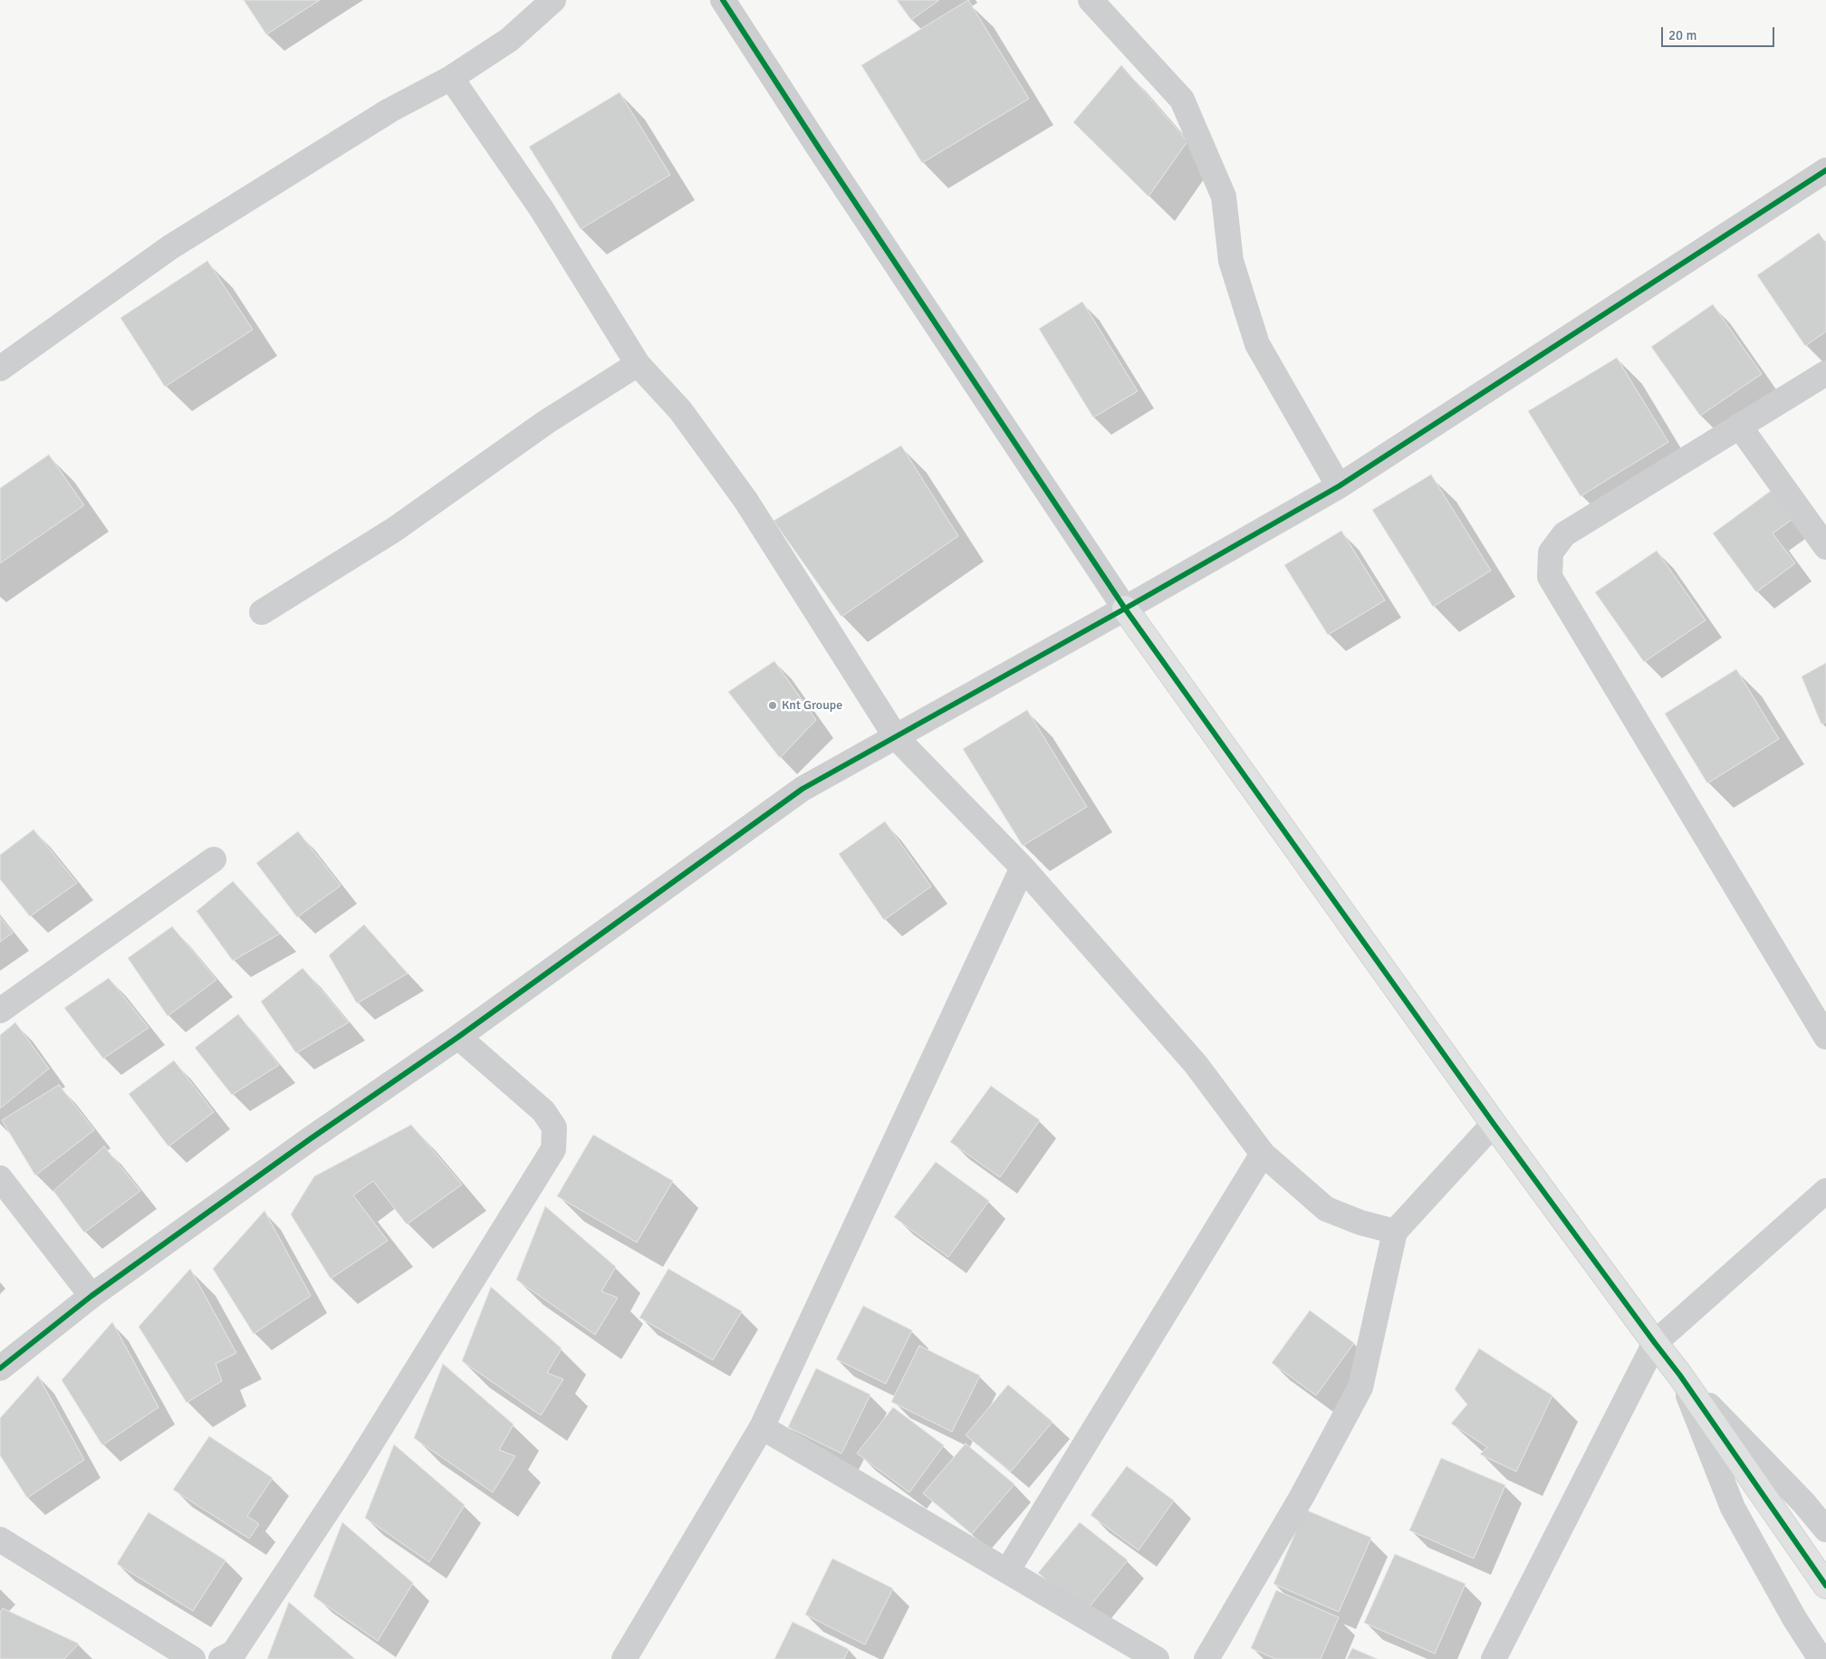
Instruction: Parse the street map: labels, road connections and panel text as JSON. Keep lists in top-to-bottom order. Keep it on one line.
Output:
{"places":["Knt Groupe"],"scale_bar":"20 m"}
